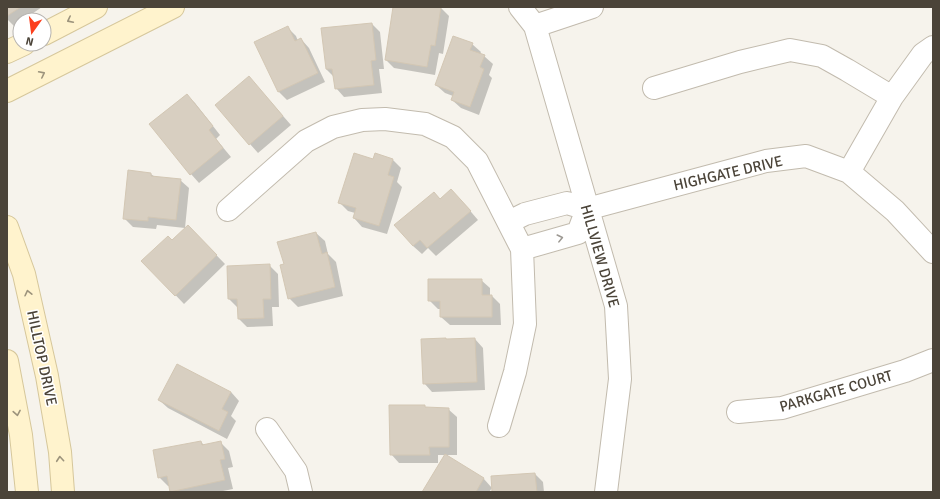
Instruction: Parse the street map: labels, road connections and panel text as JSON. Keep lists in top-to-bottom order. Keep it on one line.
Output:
{"streets":{"main road":["HILLTOP DRIVE"],"street":["HIGHGATE DRIVE","HILLVIEW DRIVE","PARKGATE COURT"]},"crossings":[["HIGHGATE DRIVE","HILLVIEW DRIVE"]],"north":"bottom"}
